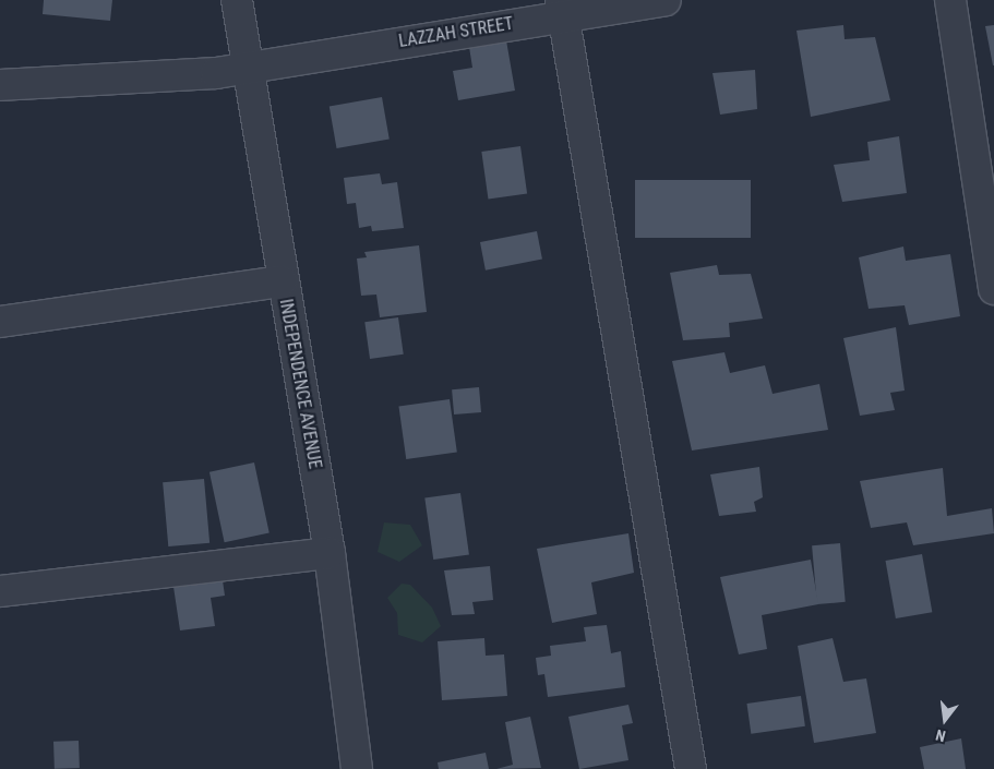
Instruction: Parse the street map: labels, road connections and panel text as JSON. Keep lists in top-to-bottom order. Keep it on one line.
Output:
{"streets":{"street":["LAZZAH STREET","INDEPENDENCE AVENUE"]},"crossings":[["LAZZAH STREET","INDEPENDENCE AVENUE"]],"north":"bottom"}
